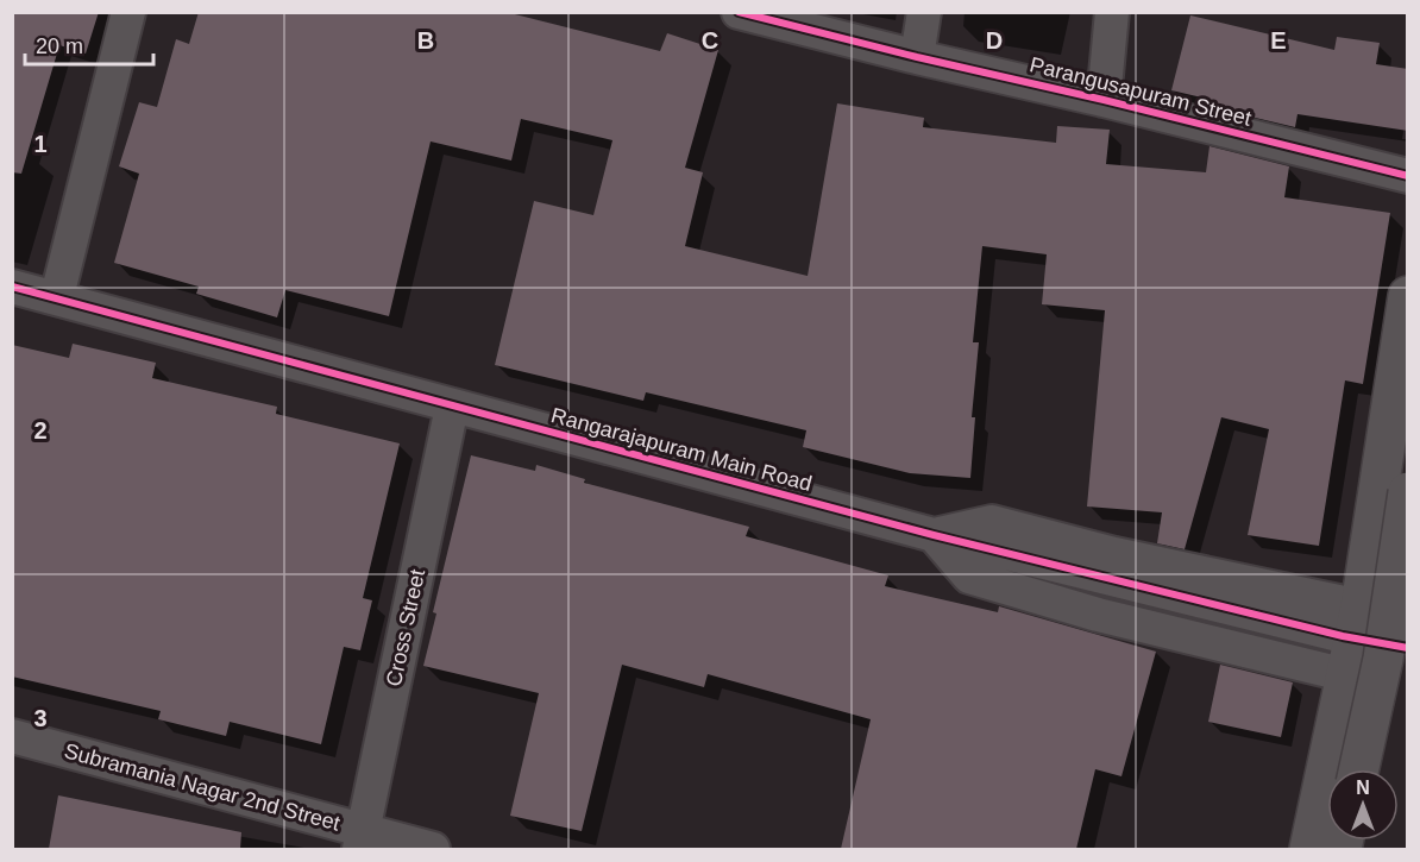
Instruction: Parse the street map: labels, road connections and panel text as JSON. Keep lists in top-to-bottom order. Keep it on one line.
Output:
{"streets":{"street":["Parangusapuram Street","Rangarajapuram Main Road","Cross Street","Subramania Nagar 2nd Street"]},"crossings":[["Rangarajapuram Main Road","Cross Street"],["Cross Street","Subramania Nagar 2nd Street"]],"scale_bar":"20 m","north":"top","grid":{"columns":["B","C","D","E"],"rows":["1","2","3"]}}
